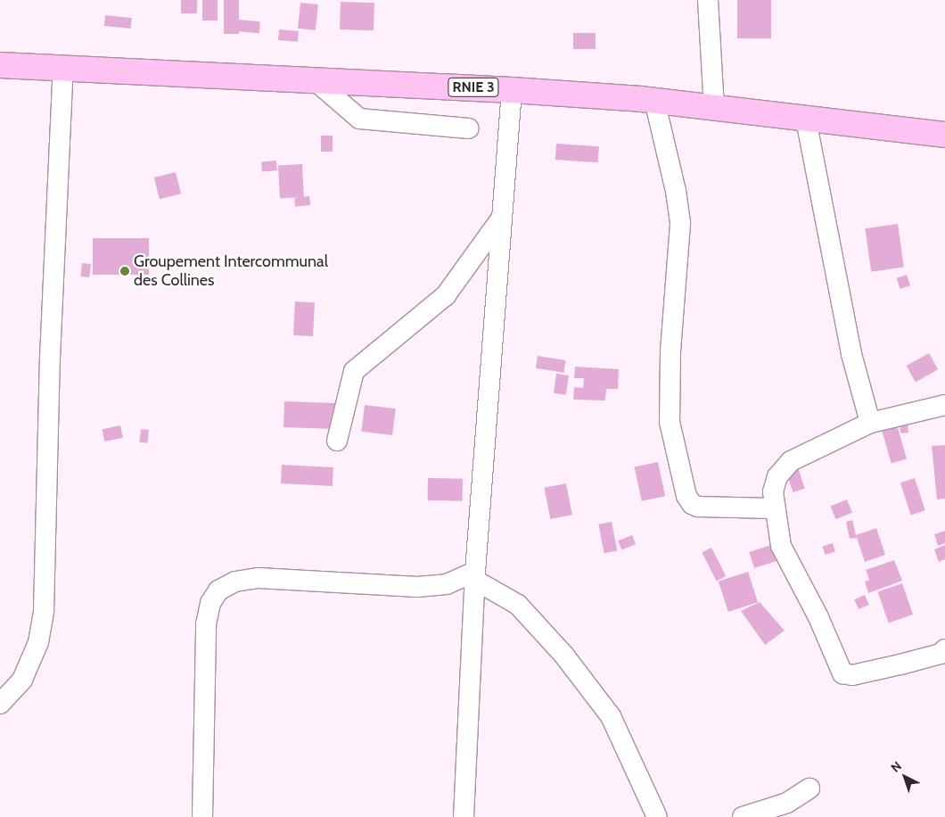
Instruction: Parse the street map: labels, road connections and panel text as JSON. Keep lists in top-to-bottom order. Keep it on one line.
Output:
{"streets":{"highway":["RNIE 3"]},"places":["Groupement Intercommunal des Collines"],"north":"top left"}
